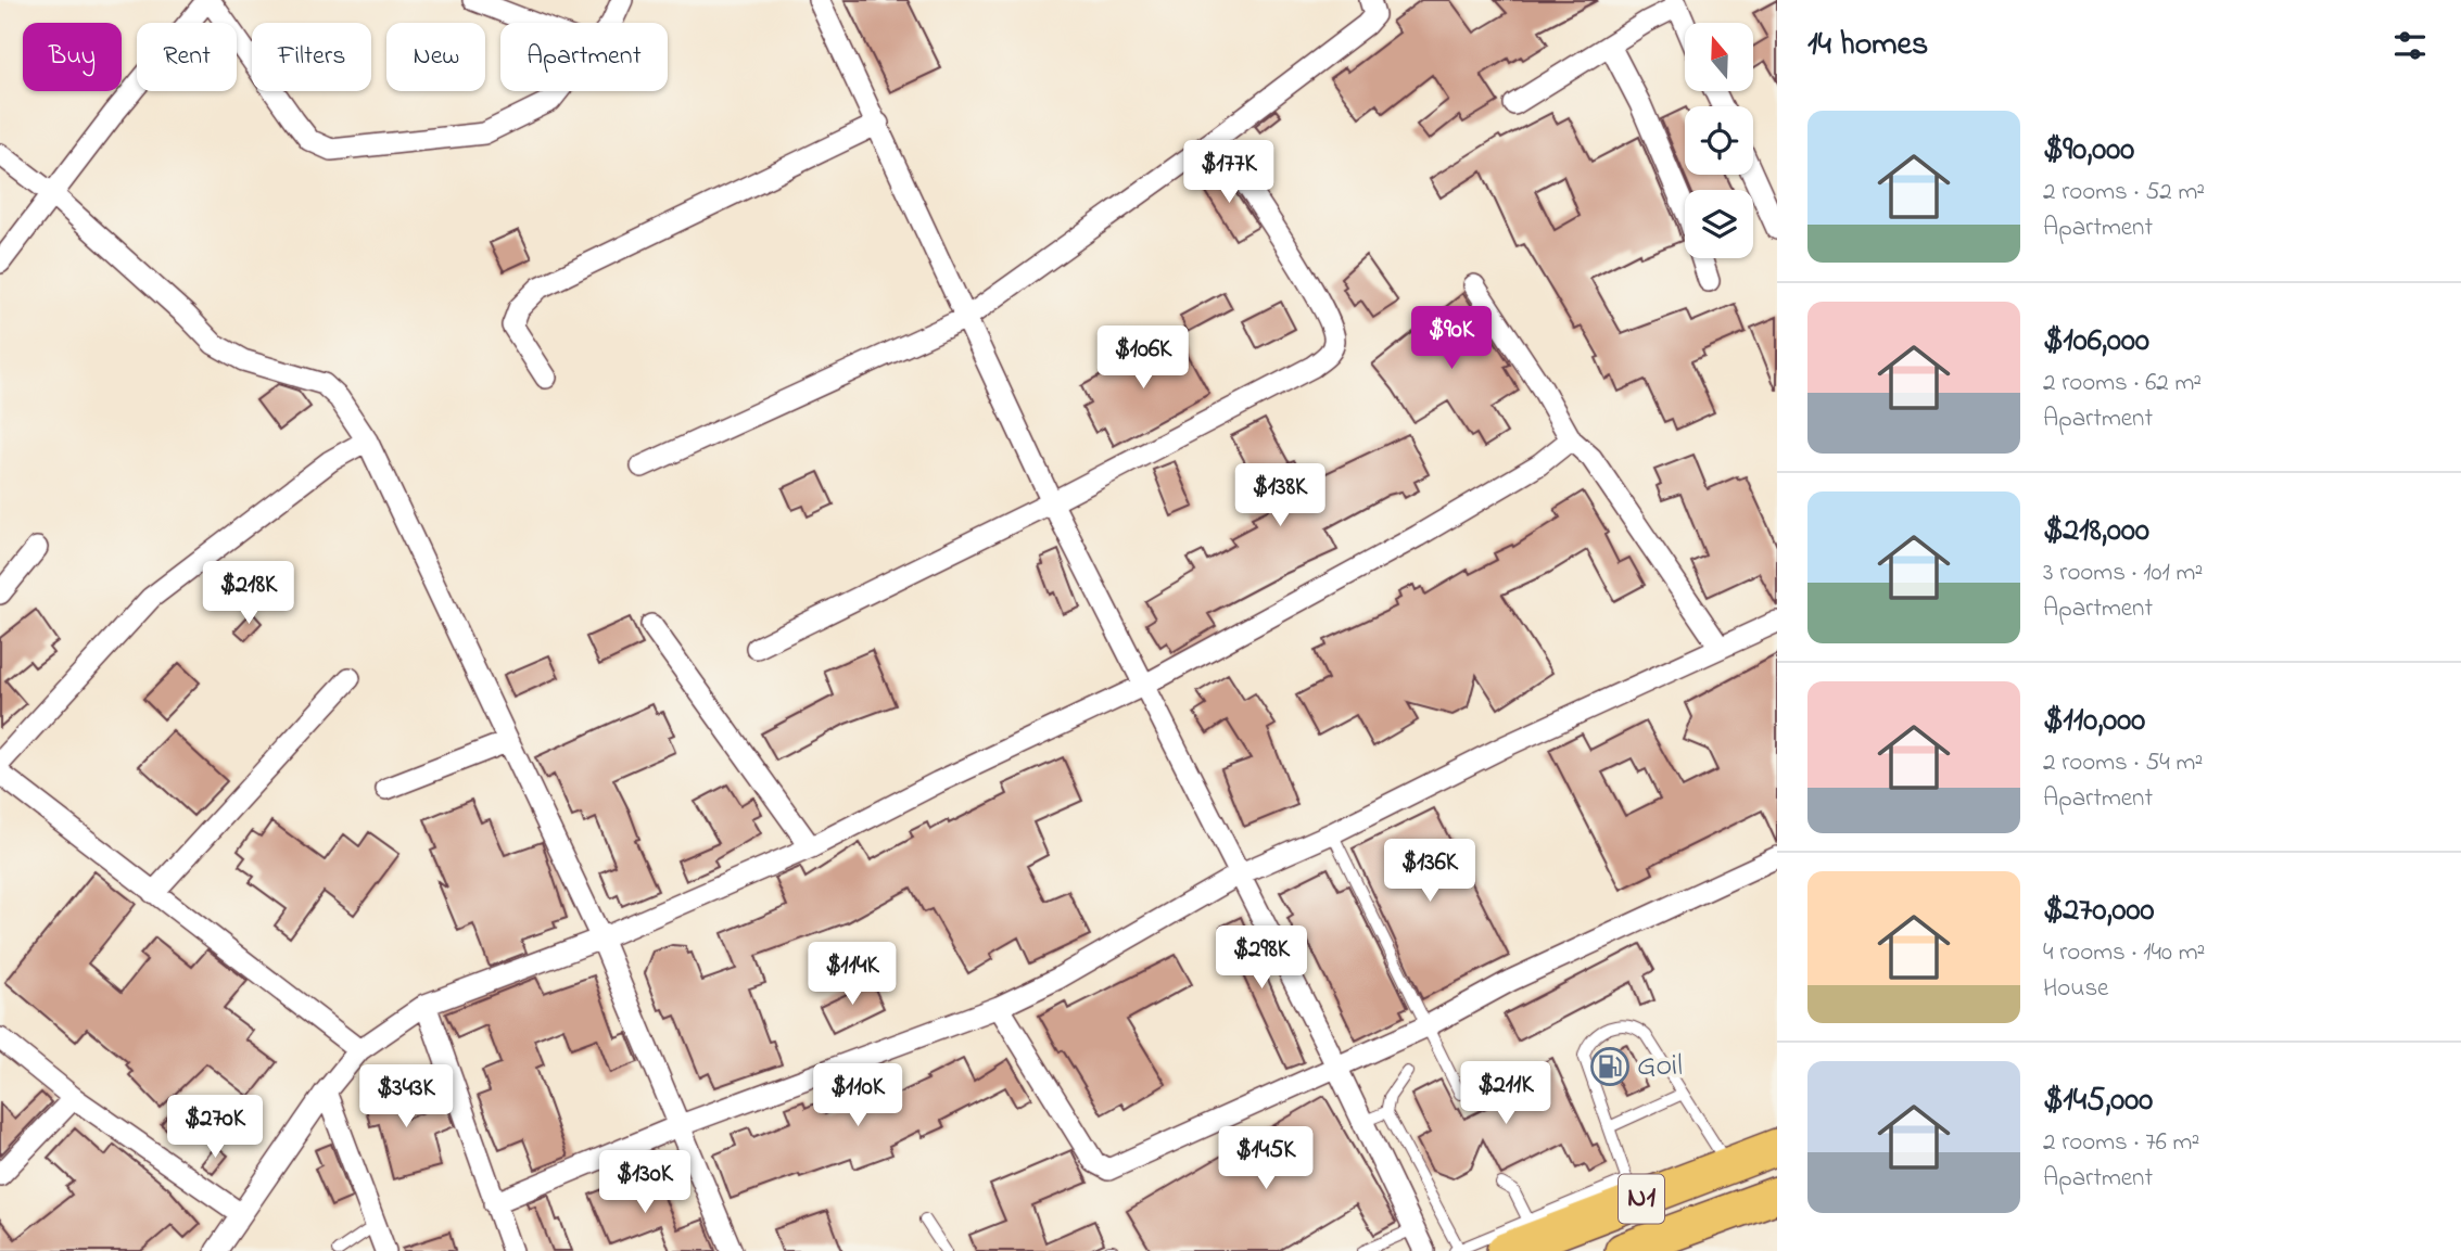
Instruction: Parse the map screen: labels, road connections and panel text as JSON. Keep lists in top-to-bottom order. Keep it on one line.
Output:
{"streets":{"highway":["N1"]},"places":{"fuel station":["Goil"]},"north":"top","page":{"heading":"14 homes","chip":["Buy","Rent","Filters","New","Apartment"],"list":[{"name":"$90,000","note":"2 rooms · 52 m² · Apartment"},{"name":"$106,000","note":"2 rooms · 62 m² · Apartment"},{"name":"$218,000","note":"3 rooms · 101 m² · Apartment"},{"name":"$110,000","note":"2 rooms · 54 m² · Apartment"},{"name":"$270,000","note":"4 rooms · 140 m² · House"},{"name":"$145,000","note":"2 rooms · 76 m² · Apartment"}],"price":["$177K","$90K","$106K","$138K","$218K","$136K","$298K","$114K","$211K","$110K","$343K","$270K","$145K","$130K"]}}
